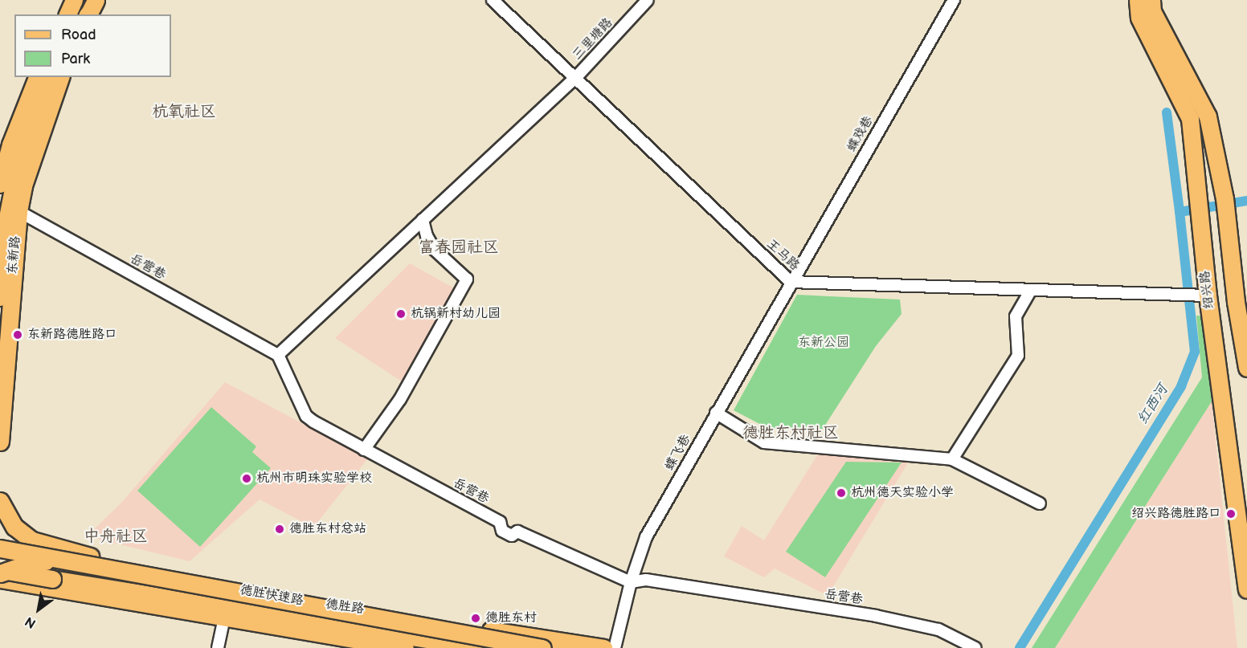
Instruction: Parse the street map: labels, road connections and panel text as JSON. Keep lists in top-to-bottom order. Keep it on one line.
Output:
{"streets":{"main road":["东新路","绍兴路","德胜快速路","德胜路"],"street":["三里塘路","蝶戏巷","王马路","岳营巷","蝶飞巷"]},"crossings":[["三里塘路","王马路"],["三里塘路","岳营巷"],["蝶戏巷","王马路"],["蝶戏巷","蝶飞巷"],["东新路","岳营巷"],["王马路","绍兴路"],["王马路","蝶飞巷"],["岳营巷","蝶飞巷"]],"districts":["杭氧社区","富春园社区","德胜东村社区","中舟社区"],"water":["红西河"],"parks":["东新公园"],"places":["杭锅新村幼儿园","东新路德胜路口","杭州市明珠实验学校","杭州德天实验小学","绍兴路德胜路口","德胜东村总站","德胜东村"],"legend":["Road","Park"],"north":"bottom left"}
